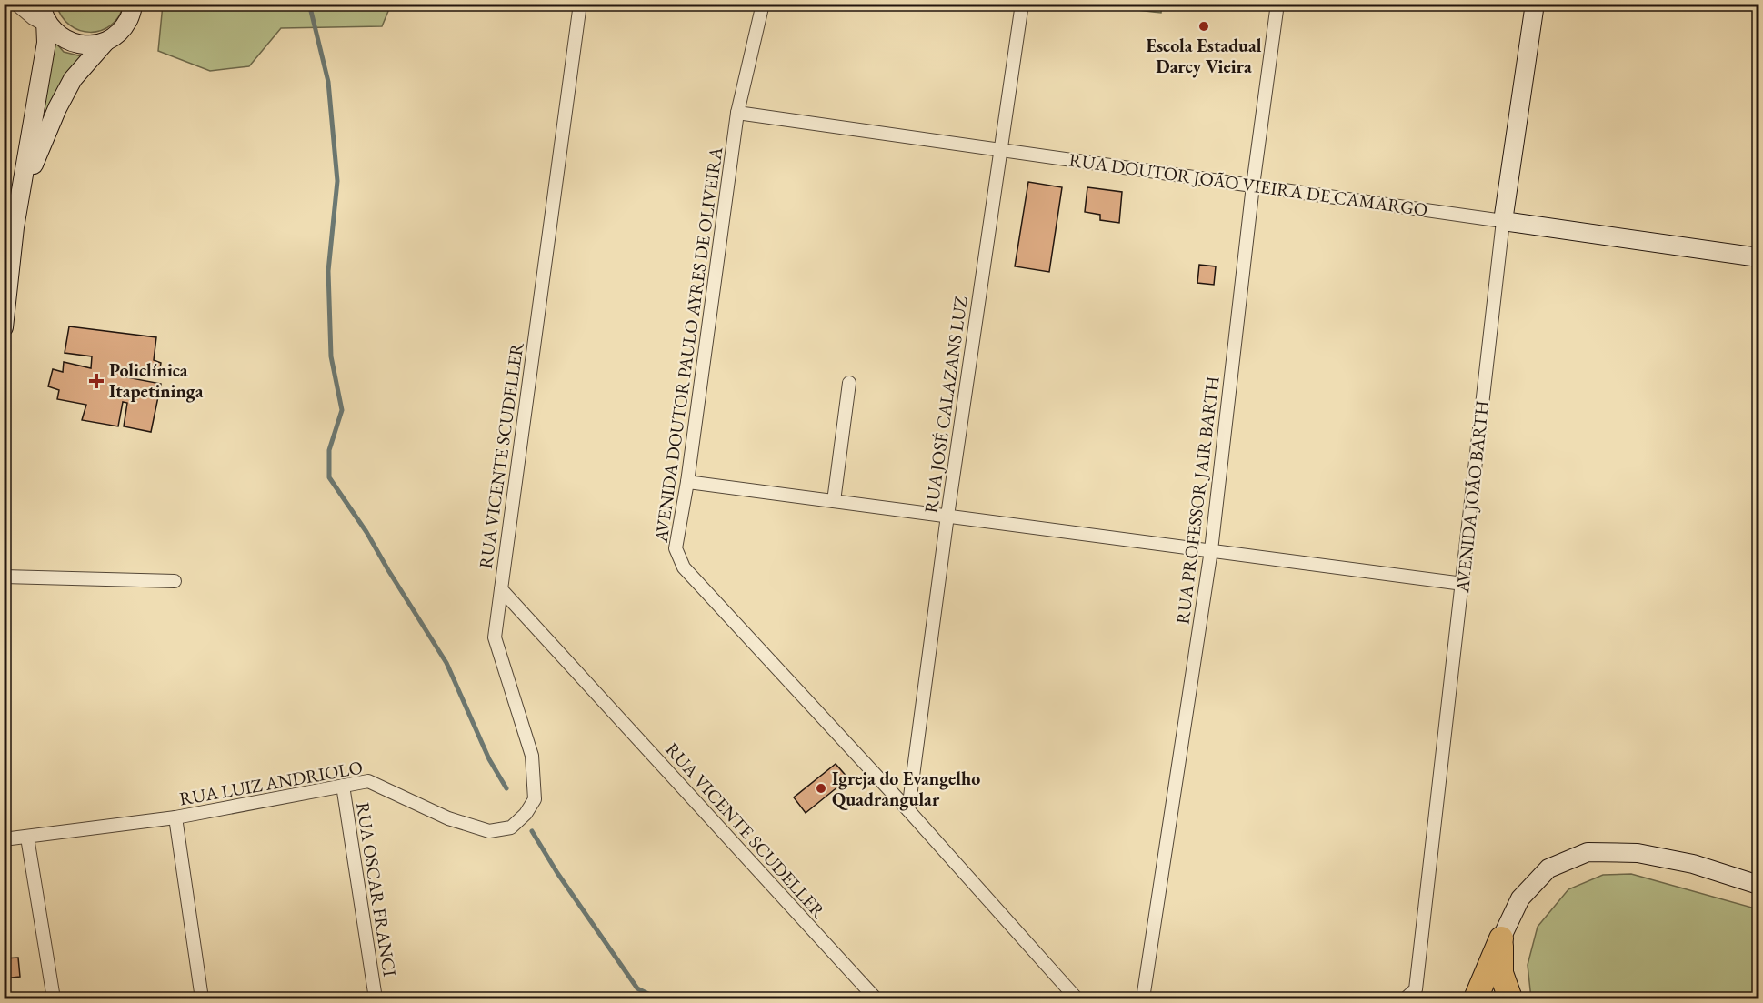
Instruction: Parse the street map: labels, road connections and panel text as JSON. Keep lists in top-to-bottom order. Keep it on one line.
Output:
{"streets":{"main road":["RUA DOUTOR JOÃO VIEIRA DE CAMARGO","AVENIDA JOÃO BARTH"],"street":["AVENIDA DOUTOR PAULO AYRES DE OLIVEIRA","RUA JOSÉ CALAZANS LUZ","RUA VICENTE SCUDELLER","RUA PROFESSOR JAIR BARTH","RUA LUIZ ANDRIOLO","RUA OSCAR FRANCI"]},"crossings":[["RUA DOUTOR JOÃO VIEIRA DE CAMARGO","AVENIDA DOUTOR PAULO AYRES DE OLIVEIRA"],["RUA DOUTOR JOÃO VIEIRA DE CAMARGO","RUA JOSÉ CALAZANS LUZ"],["RUA DOUTOR JOÃO VIEIRA DE CAMARGO","AVENIDA JOÃO BARTH"],["RUA DOUTOR JOÃO VIEIRA DE CAMARGO","RUA PROFESSOR JAIR BARTH"],["AVENIDA DOUTOR PAULO AYRES DE OLIVEIRA","RUA JOSÉ CALAZANS LUZ"],["RUA VICENTE SCUDELLER","RUA LUIZ ANDRIOLO"],["RUA LUIZ ANDRIOLO","RUA OSCAR FRANCI"]],"places":{"other":["Escola Estadual Darcy Vieira","Igreja do Evangelho Quadrangular"],"health":["Policlínica Itapetininga"]}}
